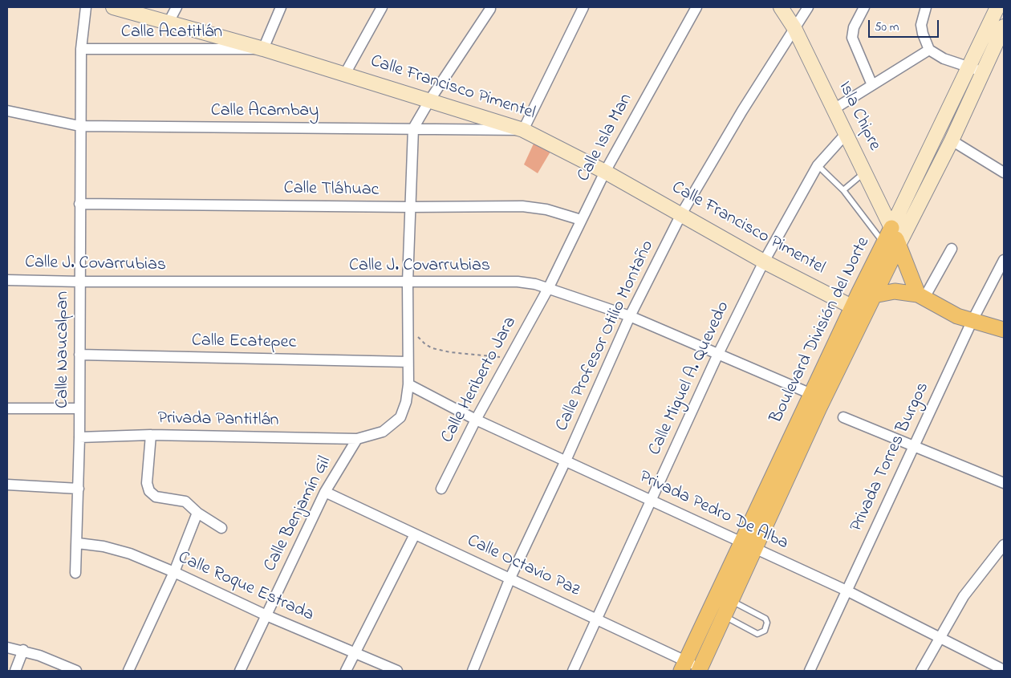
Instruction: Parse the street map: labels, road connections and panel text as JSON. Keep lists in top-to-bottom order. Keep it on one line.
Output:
{"streets":{"main road":["Calle Francisco Pimentel","Isla Chipre","Boulevard División del Norte"],"street":["Calle Acatitlán","Calle Acambay","Calle Isla Man","Calle Tláhuac","Calle J. Covarrubias","Calle Profesor Otilio Montaño","Calle Ecatepec","Calle Naucalpan","Calle Miguel A. Quevedo","Calle Heriberto Jara","Privada Pantitlán","Privada Torres Burgos","Privada Pedro De Alba","Calle Benjamín Gil","Calle Octavio Paz","Calle Roque Estrada"]},"crossings":[["Calle Acatitlán","Calle Francisco Pimentel"],["Calle Acatitlán","Calle Naucalpan"],["Calle Francisco Pimentel","Calle Acambay"],["Calle Francisco Pimentel","Calle Isla Man"],["Calle Francisco Pimentel","Boulevard División del Norte"],["Calle Francisco Pimentel","Calle Profesor Otilio Montaño"],["Calle Francisco Pimentel","Calle Miguel A. Quevedo"],["Calle Acambay","Calle Naucalpan"],["Calle Acambay","Privada Pantitlán"],["Isla Chipre","Boulevard División del Norte"],["Isla Chipre","Calle Profesor Otilio Montaño"],["Isla Chipre","Calle Miguel A. Quevedo"],["Calle Isla Man","Calle Tláhuac"],["Calle Isla Man","Calle J. Covarrubias"],["Calle Isla Man","Calle Heriberto Jara"],["Calle Tláhuac","Calle Naucalpan"],["Calle Tláhuac","Privada Pantitlán"],["Calle J. Covarrubias","Boulevard División del Norte"],["Calle J. Covarrubias","Calle Profesor Otilio Montaño"],["Calle J. Covarrubias","Calle Naucalpan"],["Calle J. Covarrubias","Calle Miguel A. Quevedo"],["Calle J. Covarrubias","Calle Heriberto Jara"],["Calle J. Covarrubias","Privada Pantitlán"],["Boulevard División del Norte","Privada Pedro De Alba"],["Boulevard División del Norte","Calle Octavio Paz"],["Calle Profesor Otilio Montaño","Privada Pedro De Alba"],["Calle Profesor Otilio Montaño","Calle Octavio Paz"],["Calle Ecatepec","Calle Naucalpan"],["Calle Ecatepec","Privada Pantitlán"],["Calle Naucalpan","Privada Pantitlán"],["Calle Naucalpan","Calle Roque Estrada"],["Calle Miguel A. Quevedo","Privada Pedro De Alba"],["Calle Miguel A. Quevedo","Calle Octavio Paz"],["Calle Heriberto Jara","Privada Pedro De Alba"],["Privada Pantitlán","Privada Pedro De Alba"],["Privada Pantitlán","Calle Benjamín Gil"],["Privada Torres Burgos","Privada Pedro De Alba"],["Calle Benjamín Gil","Calle Octavio Paz"],["Calle Benjamín Gil","Calle Roque Estrada"]],"scale_bar":"50 m"}
